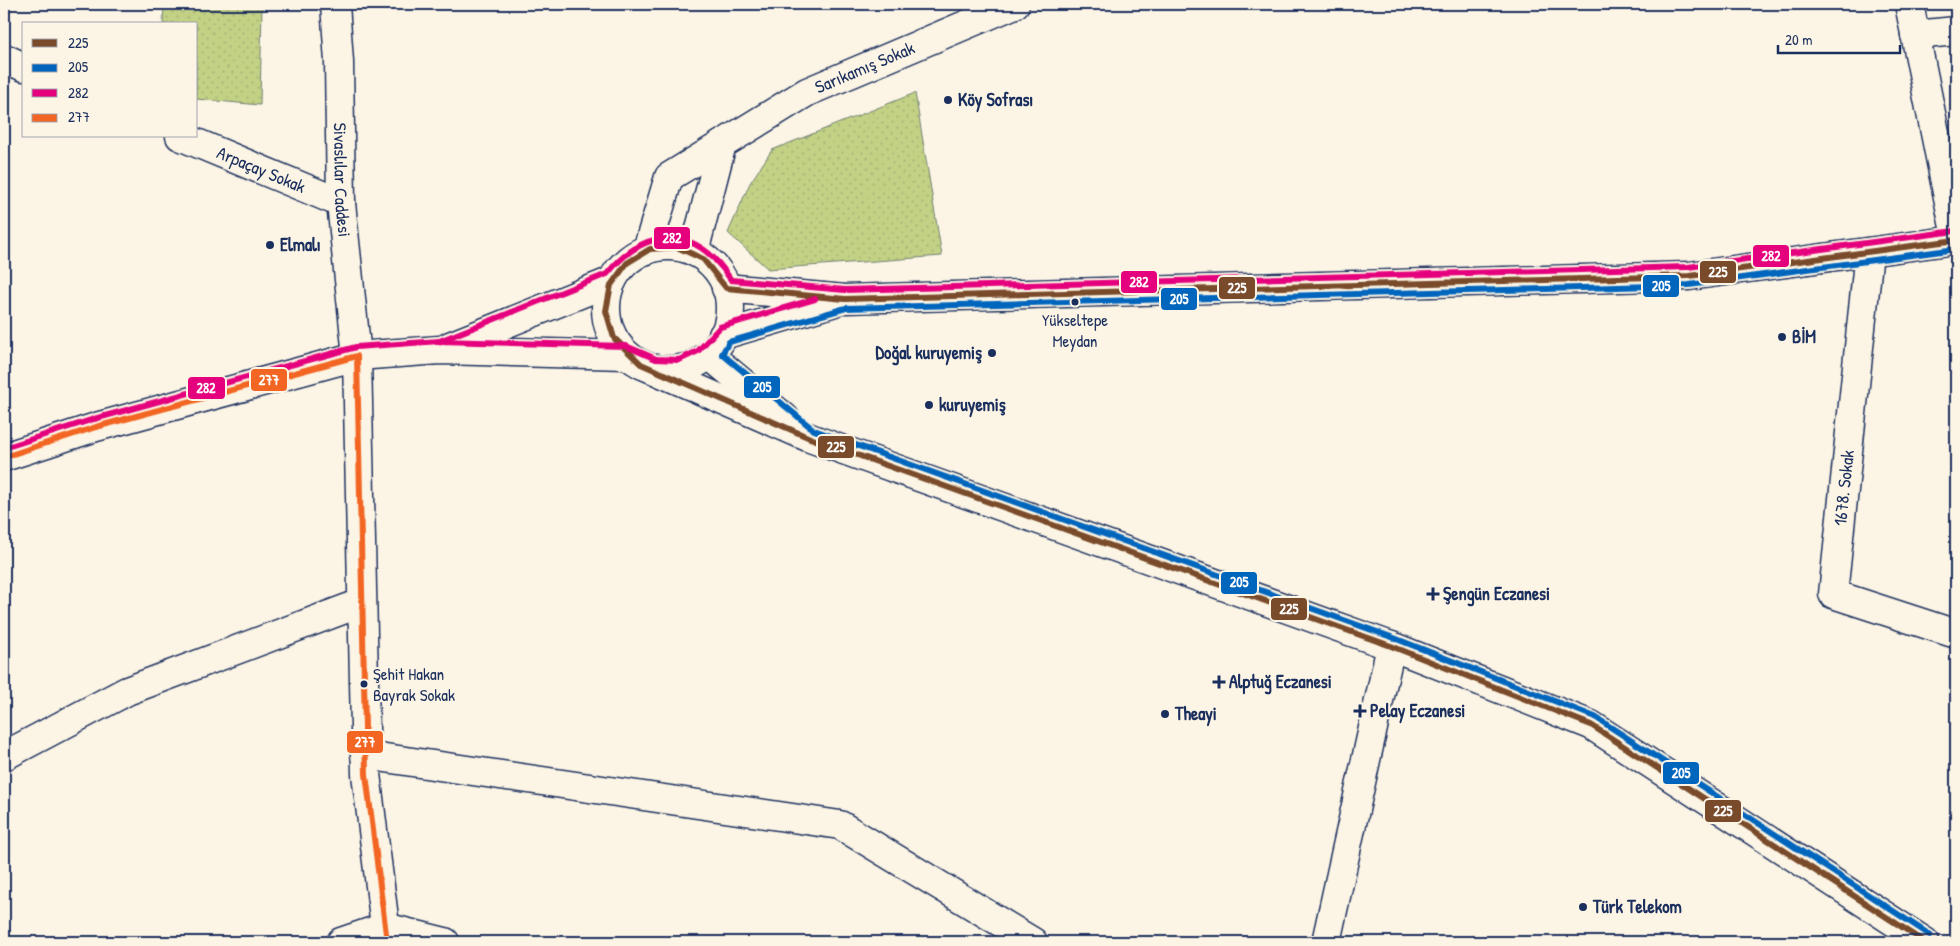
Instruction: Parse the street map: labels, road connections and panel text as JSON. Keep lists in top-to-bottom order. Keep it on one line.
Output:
{"streets":{"street":["Sarıkamış Sokak","Arpaçay Sokak","Sivaslılar Caddesi","1678. Sokak"]},"crossings":[["Arpaçay Sokak","Sivaslılar Caddesi"]],"places":{"other":["Köy Sofrası","Elmalı","Yükseltepe Meydan","BİM","Doğal kuruyemiş","kuruyemiş","Şehit Hakan Bayrak Sokak","Theayi","Türk Telekom"],"health":["Şengün Eczanesi","Alptuğ Eczanesi","Pelay Eczanesi"]},"lines":["transit line 282","transit line 225","transit line 205","transit line 277"],"legend":["225","205","282","277"],"scale_bar":"20 m"}
